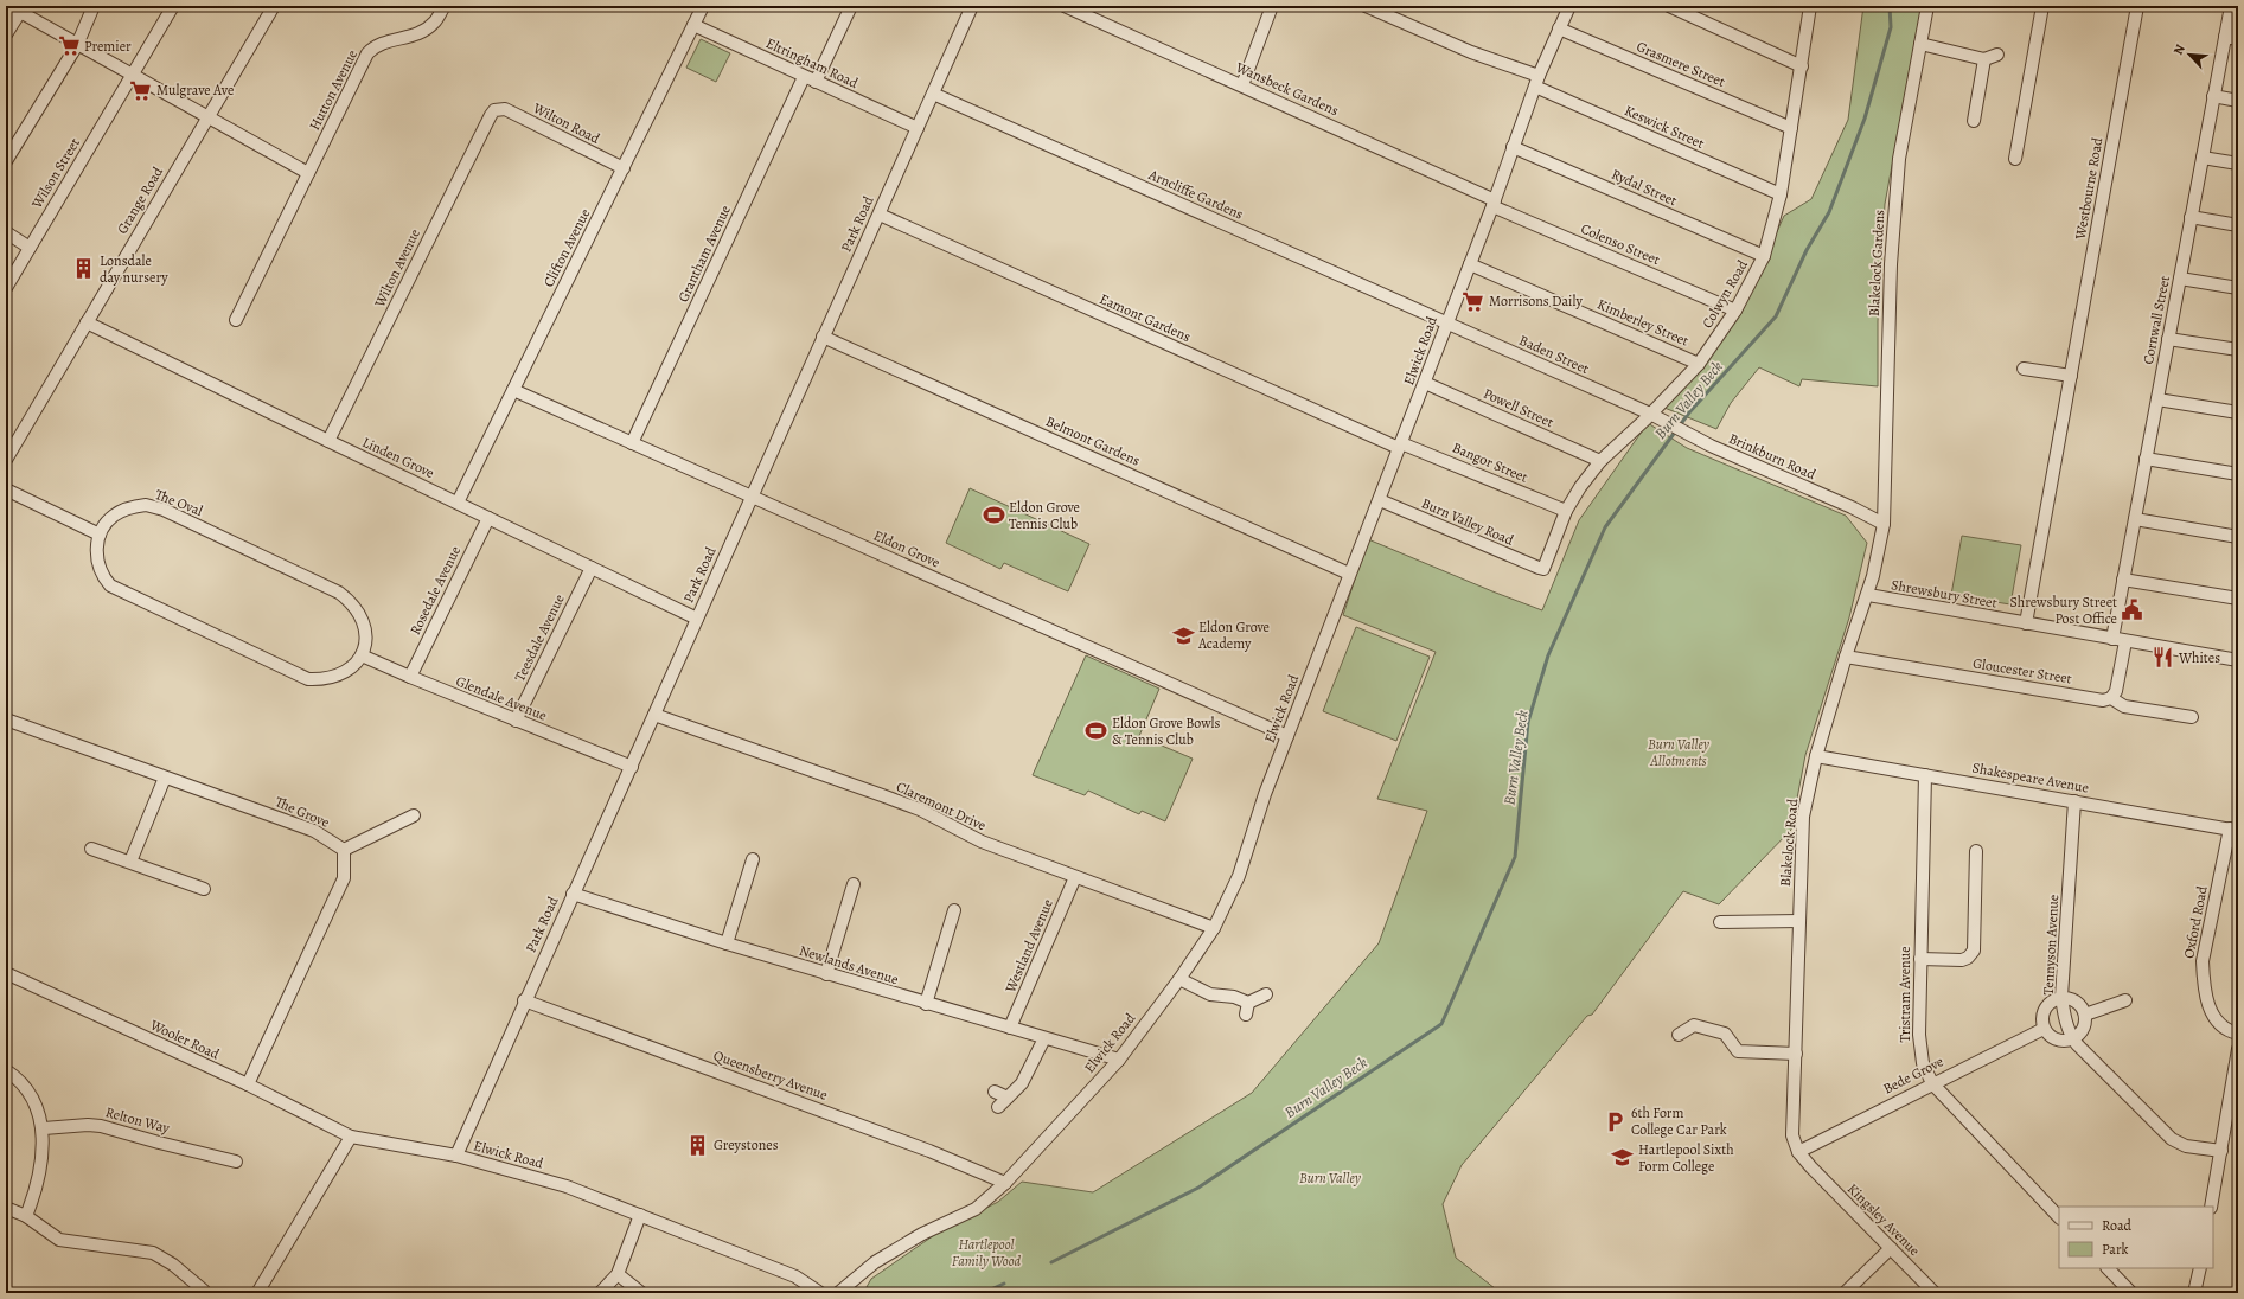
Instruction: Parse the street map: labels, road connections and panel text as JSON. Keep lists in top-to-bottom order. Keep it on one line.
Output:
{"streets":{"street":["Eltringham Road","Grasmere Street","Wansbeck Gardens","Hutton Avenue","Wilton Road","Keswick Street","Wilson Street","Rydal Street","Westbourne Road","Arncliffe Gardens","Grange Road","Park Road","Colenso Street","Clifton Avenue","Grantham Avenue","Blakelock Gardens","Wilton Avenue","Colwyn Road","Eamont Gardens","Cornwall Street","Kimberley Street","Elwick Road","Baden Street","Powell Street","Belmont Gardens","Brinkburn Road","Linden Grove","Bangor Street","The Oval","Burn Valley Road","Eldon Grove","Rosedale Avenue","Shrewsbury Street","Teesdale Avenue","Gloucester Street","Glendale Avenue","Shakespeare Avenue","Claremont Drive","The Grove","Blakelock Road","Oxford Road","Tennyson Avenue","Westland Avenue","Newlands Avenue","Tristram Avenue","Wooler Road","Queensberry Avenue","Bede Grove","Relton Way","Kingsley Avenue"]},"crossings":[["Eltringham Road","Park Road"],["Eltringham Road","Clifton Avenue"],["Eltringham Road","Grantham Avenue"],["Grasmere Street","Colwyn Road"],["Grasmere Street","Elwick Road"],["Wansbeck Gardens","Colenso Street"],["Wansbeck Gardens","Elwick Road"],["Wilton Road","Clifton Avenue"],["Wilton Road","Wilton Avenue"],["Keswick Street","Colwyn Road"],["Keswick Street","Elwick Road"],["Rydal Street","Colwyn Road"],["Rydal Street","Elwick Road"],["Westbourne Road","Shrewsbury Street"],["Arncliffe Gardens","Park Road"],["Arncliffe Gardens","Elwick Road"],["Arncliffe Gardens","Baden Street"],["Grange Road","Linden Grove"],["Park Road","Eamont Gardens"],["Park Road","Elwick Road"],["Park Road","Belmont Gardens"],["Park Road","Linden Grove"],["Park Road","Eldon Grove"],["Park Road","Glendale Avenue"],["Park Road","Claremont Drive"],["Park Road","Newlands Avenue"],["Park Road","Queensberry Avenue"],["Colenso Street","Colwyn Road"],["Colenso Street","Elwick Road"],["Clifton Avenue","Linden Grove"],["Clifton Avenue","Eldon Grove"],["Grantham Avenue","Eldon Grove"],["Blakelock Gardens","Brinkburn Road"],["Blakelock Gardens","Blakelock Road"],["Wilton Avenue","Linden Grove"],["Colwyn Road","Kimberley Street"],["Colwyn Road","Baden Street"],["Colwyn Road","Powell Street"],["Colwyn Road","Brinkburn Road"],["Colwyn Road","Bangor Street"],["Colwyn Road","Burn Valley Road"],["Eamont Gardens","Elwick Road"],["Eamont Gardens","Bangor Street"],["Cornwall Street","Shrewsbury Street"],["Kimberley Street","Elwick Road"],["Elwick Road","Baden Street"],["Elwick Road","Powell Street"],["Elwick Road","Belmont Gardens"],["Elwick Road","Bangor Street"],["Elwick Road","Burn Valley Road"],["Elwick Road","Eldon Grove"],["Elwick Road","Claremont Drive"],["Elwick Road","Newlands Avenue"],["Elwick Road","Wooler Road"],["Elwick Road","Queensberry Avenue"],["Baden Street","Brinkburn Road"],["Brinkburn Road","Blakelock Road"],["Linden Grove","Rosedale Avenue"],["Linden Grove","Teesdale Avenue"],["The Oval","Glendale Avenue"],["Rosedale Avenue","Glendale Avenue"],["Shrewsbury Street","Blakelock Road"],["Teesdale Avenue","Glendale Avenue"],["Gloucester Street","Blakelock Road"],["Shakespeare Avenue","Blakelock Road"],["Shakespeare Avenue","Oxford Road"],["Shakespeare Avenue","Tennyson Avenue"],["Shakespeare Avenue","Tristram Avenue"],["Claremont Drive","Westland Avenue"],["Blakelock Road","Bede Grove"],["Blakelock Road","Kingsley Avenue"],["Westland Avenue","Newlands Avenue"],["Tristram Avenue","Bede Grove"]],"water":["Burn Valley Beck"],"parks":["Burn Valley Allotments","Burn Valley","Hartlepool Family Wood"],"places":{"supermarket":["Premier","Mulgrave Ave","Morrisons Daily"],"building":["Lonsdale day nursery","Greystones"],"sports":["Eldon Grove Tennis Club","Eldon Grove Bowls & Tennis Club"],"public building":["Shrewsbury Street Post Office"],"school or university":["Eldon Grove Academy","Hartlepool Sixth Form College"],"restaurant":["Whites"],"parking":["6th Form College Car Park"]},"legend":["Road","Park"],"north":"top left"}
